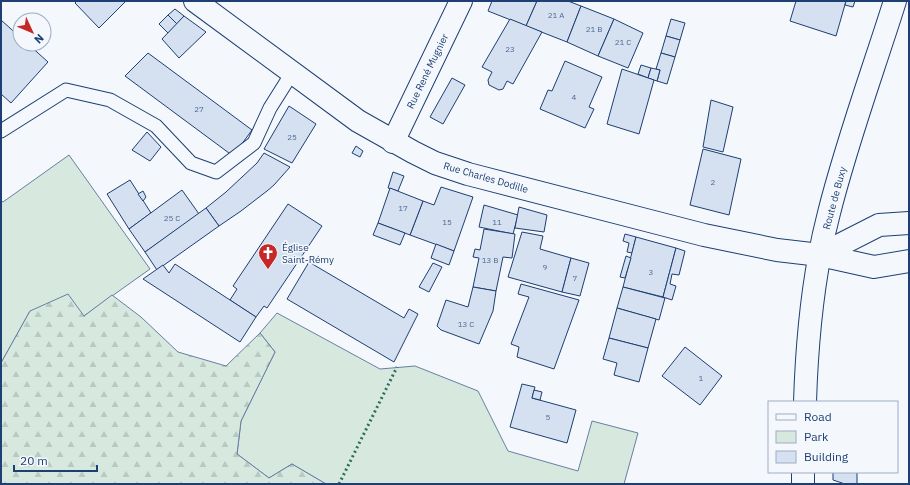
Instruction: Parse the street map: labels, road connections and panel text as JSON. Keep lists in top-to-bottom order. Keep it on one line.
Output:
{"streets":{"main road":["Rue René Mugnier","Rue Charles Dodille","Route de Buxy"]},"crossings":[["Rue René Mugnier","Rue Charles Dodille"],["Rue Charles Dodille","Route de Buxy"]],"places":{"church":["Église Saint-Rémy"]},"house_numbers":["21 A","21 B","21 C","23","4","27","25","2","17","25 C","15","11","13 B","9","3","7","13 C","1","5"],"legend":["Road","Park","Building"],"scale_bar":"20 m","north":"bottom right"}
